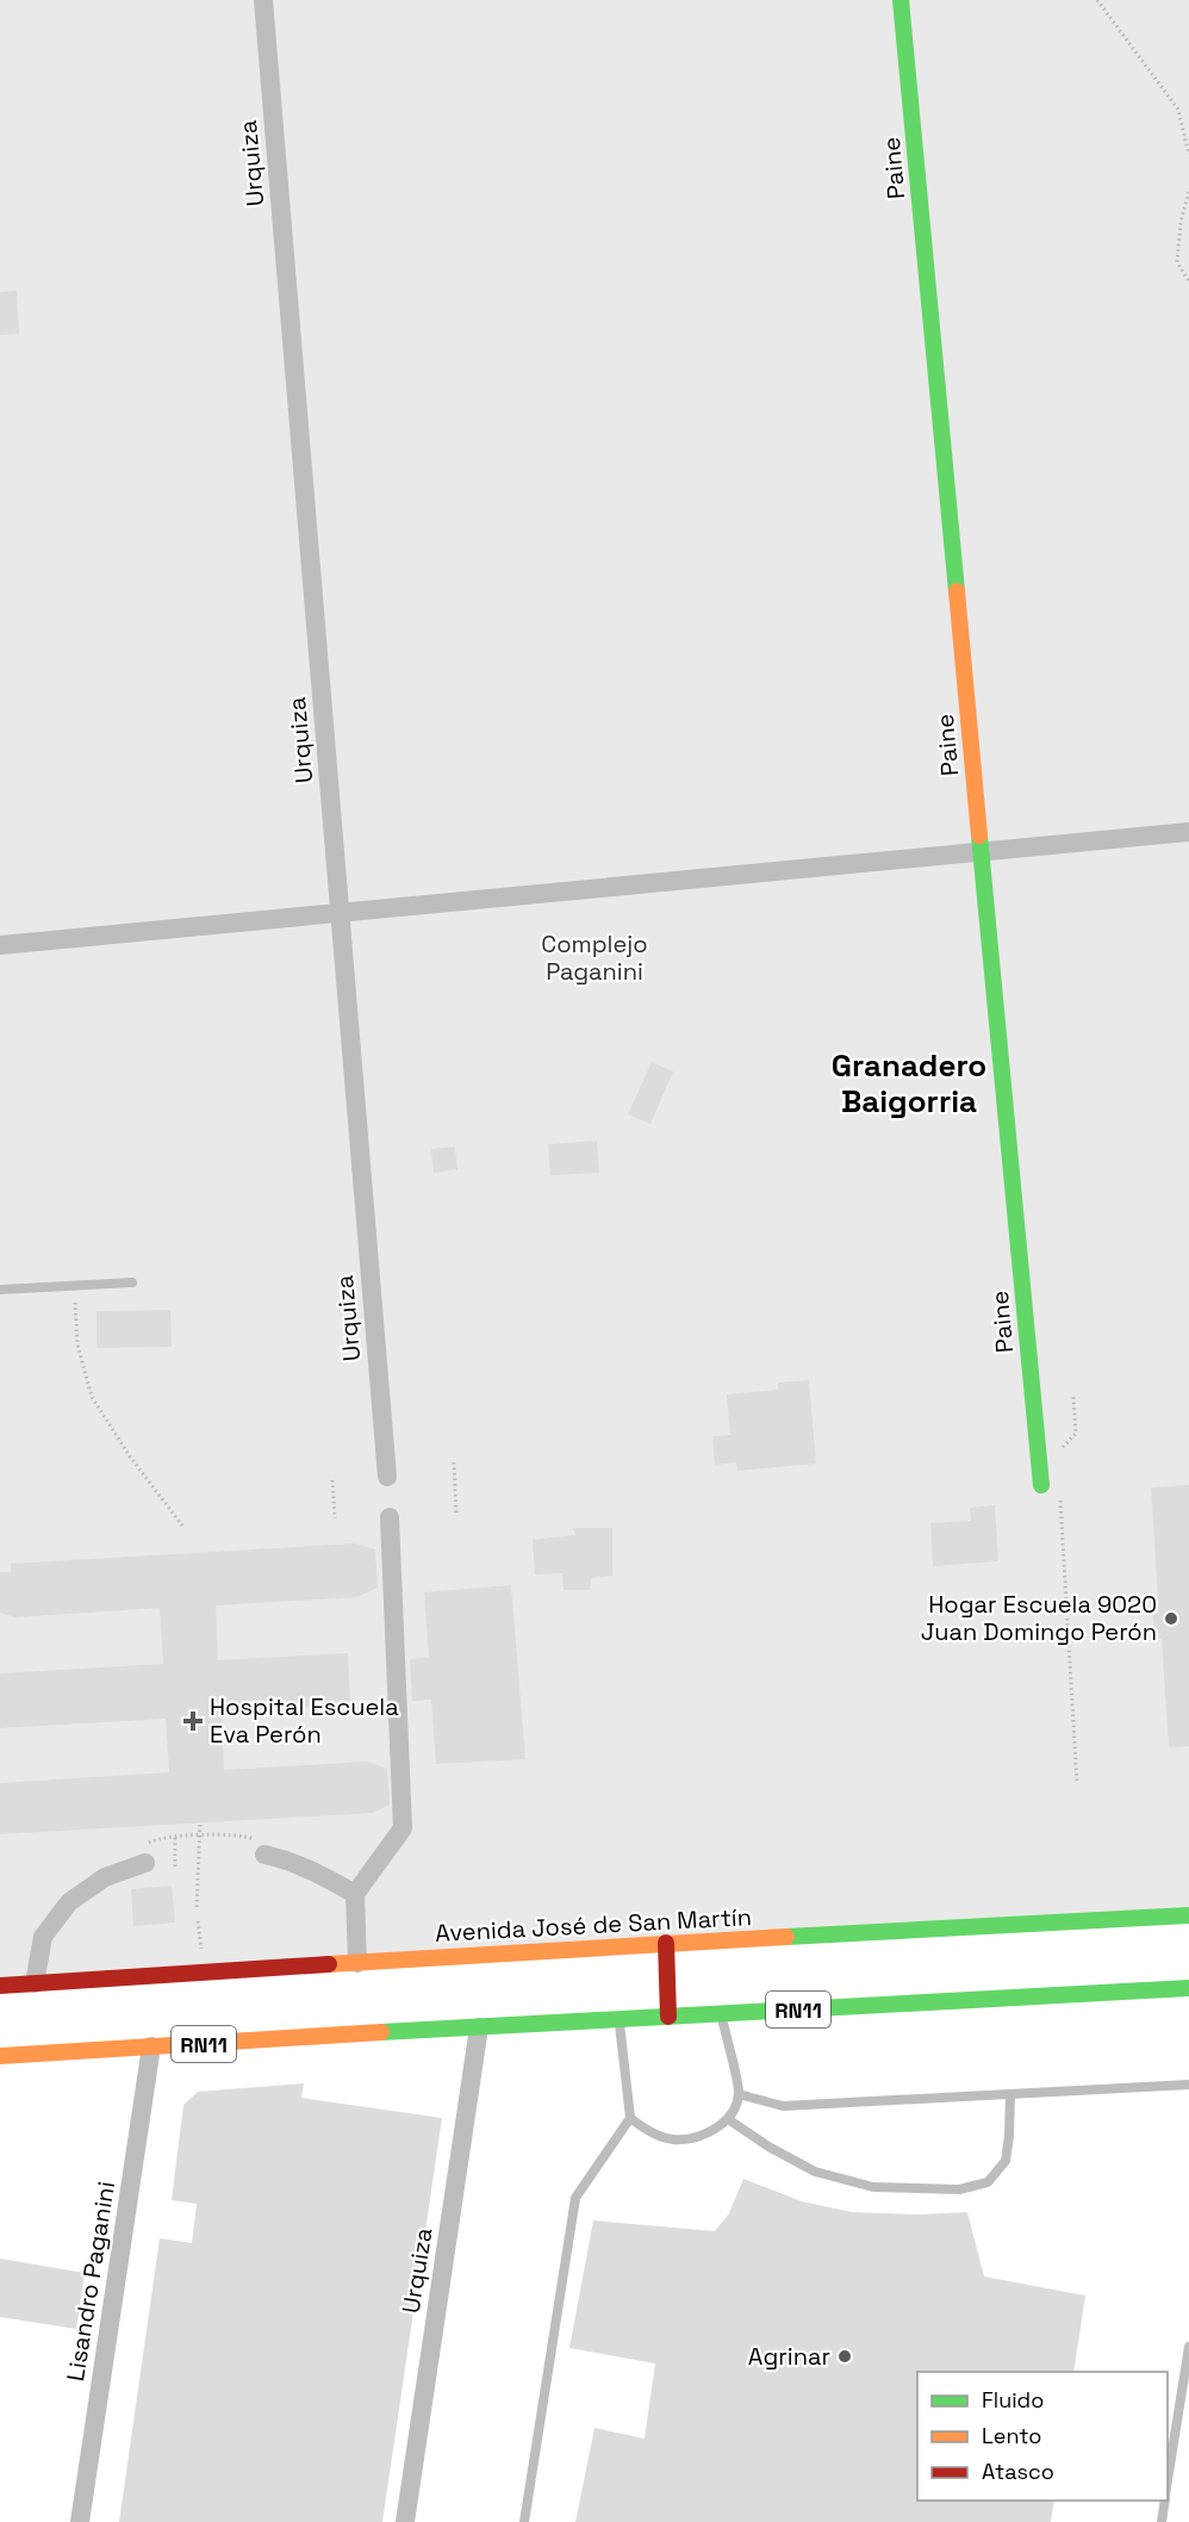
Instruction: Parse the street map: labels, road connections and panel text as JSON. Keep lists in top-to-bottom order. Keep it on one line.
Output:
{"streets":{"main road":["Paine","Avenida José de San Martín","RN11"],"street":["Urquiza","Lisandro Paganini"]},"crossings":[["Urquiza","RN11"],["RN11","Lisandro Paganini"]],"districts":["Granadero Baigorria"],"parks":["Complejo Paganini"],"places":{"other":["Hogar Escuela 9020 Juan Domingo Perón","Agrinar"],"health":["Hospital Escuela Eva Perón"]},"legend":["Fluido","Lento","Atasco"]}
